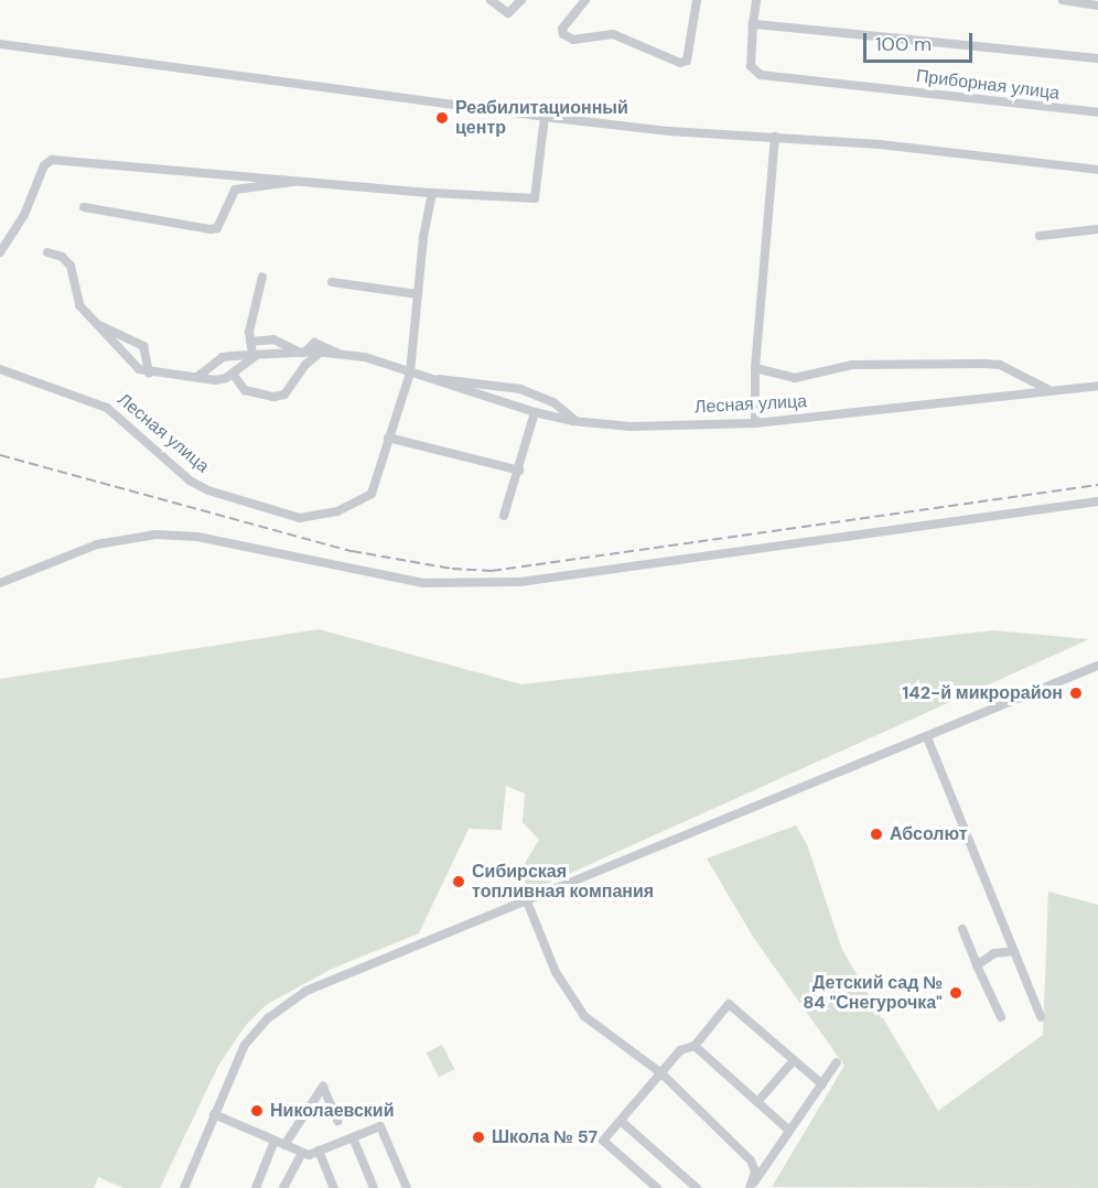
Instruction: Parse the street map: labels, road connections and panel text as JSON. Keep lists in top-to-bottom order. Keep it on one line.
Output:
{"streets":{"street":["Приборная улица","Лесная улица"]},"places":["Реабилитационный центр","142-й микрорайон","Абсолют","Сибирская топливная компания","Детский сад № 84 \"Снегурочка\"","Николаевский","Школа № 57"],"scale_bar":"100 m"}
